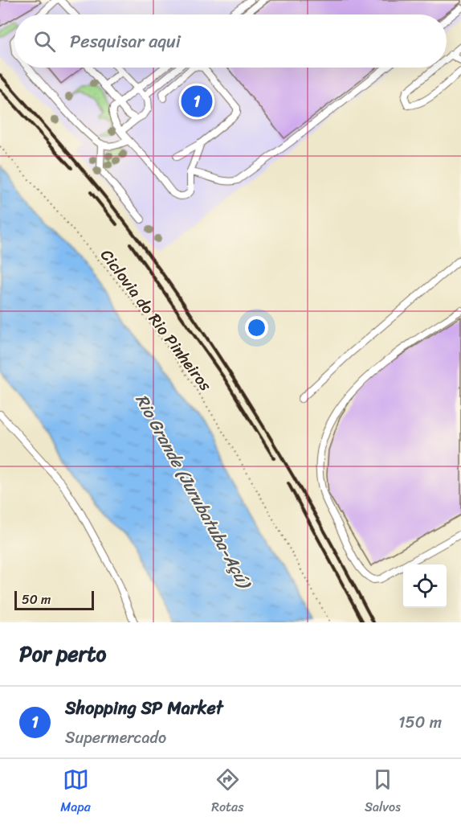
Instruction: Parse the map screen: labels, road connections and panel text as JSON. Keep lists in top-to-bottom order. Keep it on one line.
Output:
{"streets":{"path":["Ciclovia do Rio Pinheiros"]},"water":["Rio Grande (Jurubatuba-Açú)"],"scale_bar":"50 m","page":{"search":"Pesquisar aqui","pins":"1","scale":"50 m","heading":"Por perto","list":[{"mark":"1","name":"Shopping SP Market","note":"Supermercado","value":"150 m"}],"nav":["Mapa","Rotas","Salvos"]}}
